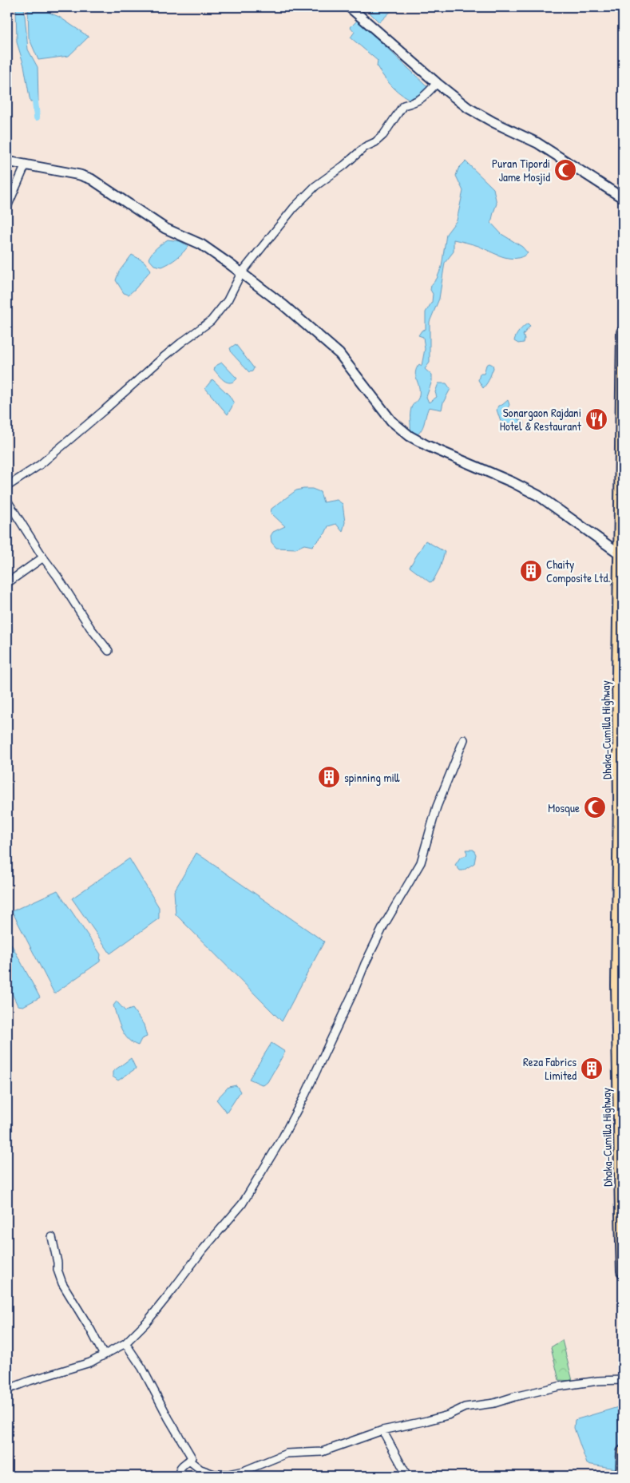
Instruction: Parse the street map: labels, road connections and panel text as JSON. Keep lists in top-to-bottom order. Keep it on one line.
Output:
{"streets":{"highway":["Dhaka–Cumilla Highway"]},"places":{"mosque":["Puran Tipordi Jame Mosjid","Mosque"],"restaurant":["Sonargaon Rajdani Hotel & Restaurant"],"building":["Chaity Composite Ltd.","spinning mill","Reza Fabrics Limited"]}}
